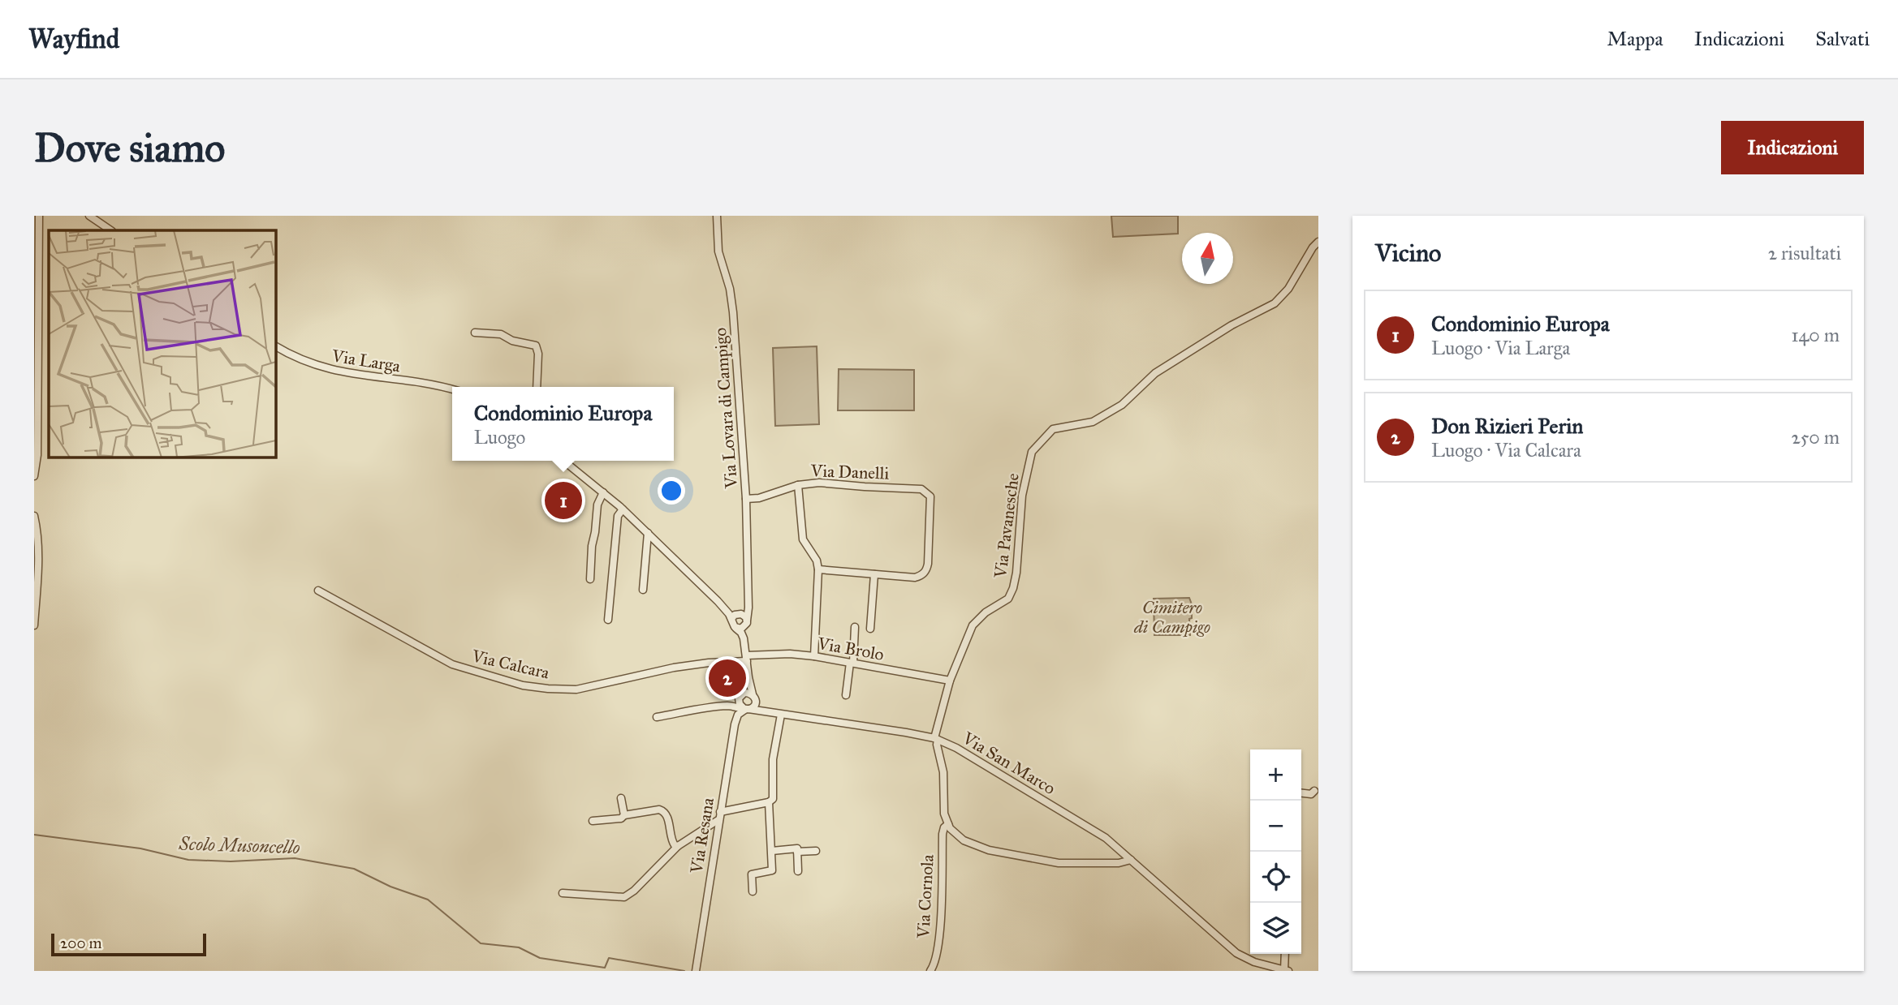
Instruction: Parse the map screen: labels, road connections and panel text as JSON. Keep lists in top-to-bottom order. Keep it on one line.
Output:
{"streets":{"street":["Via Larga","Via Lovara di Campigo","Via Danelli","Via Pavanesche","Via Brolo","Via Calcara","Via San Marco","Via Resana","Via Cornola"]},"crossings":[["Via Lovara di Campigo","Via Danelli"],["Via Lovara di Campigo","Via Brolo"],["Via Lovara di Campigo","Via Calcara"],["Via Lovara di Campigo","Via San Marco"],["Via Lovara di Campigo","Via Resana"],["Via Pavanesche","Via Brolo"],["Via Pavanesche","Via San Marco"],["Via Brolo","Via Calcara"],["Via San Marco","Via Resana"]],"water":["Scolo Musoncello"],"parks":["Cimitero di Campigo"],"scale_bar":"200 m","north":"top","page":{"header":"Wayfind","nav":["Mappa","Indicazioni","Salvati"],"buttons":"Indicazioni","title":"Dove siamo","heading":["Vicino","2 risultati"],"list":[{"mark":"1","name":"Condominio Europa","note":"Luogo · Via Larga","value":"140 m"},{"mark":"2","name":"Don Rizieri Perin","note":"Luogo · Via Calcara","value":"250 m"}],"popup":["Condominio Europa","Luogo"],"pins":["1","2"],"map_buttons":["+","−"],"scale":"200 m"}}
